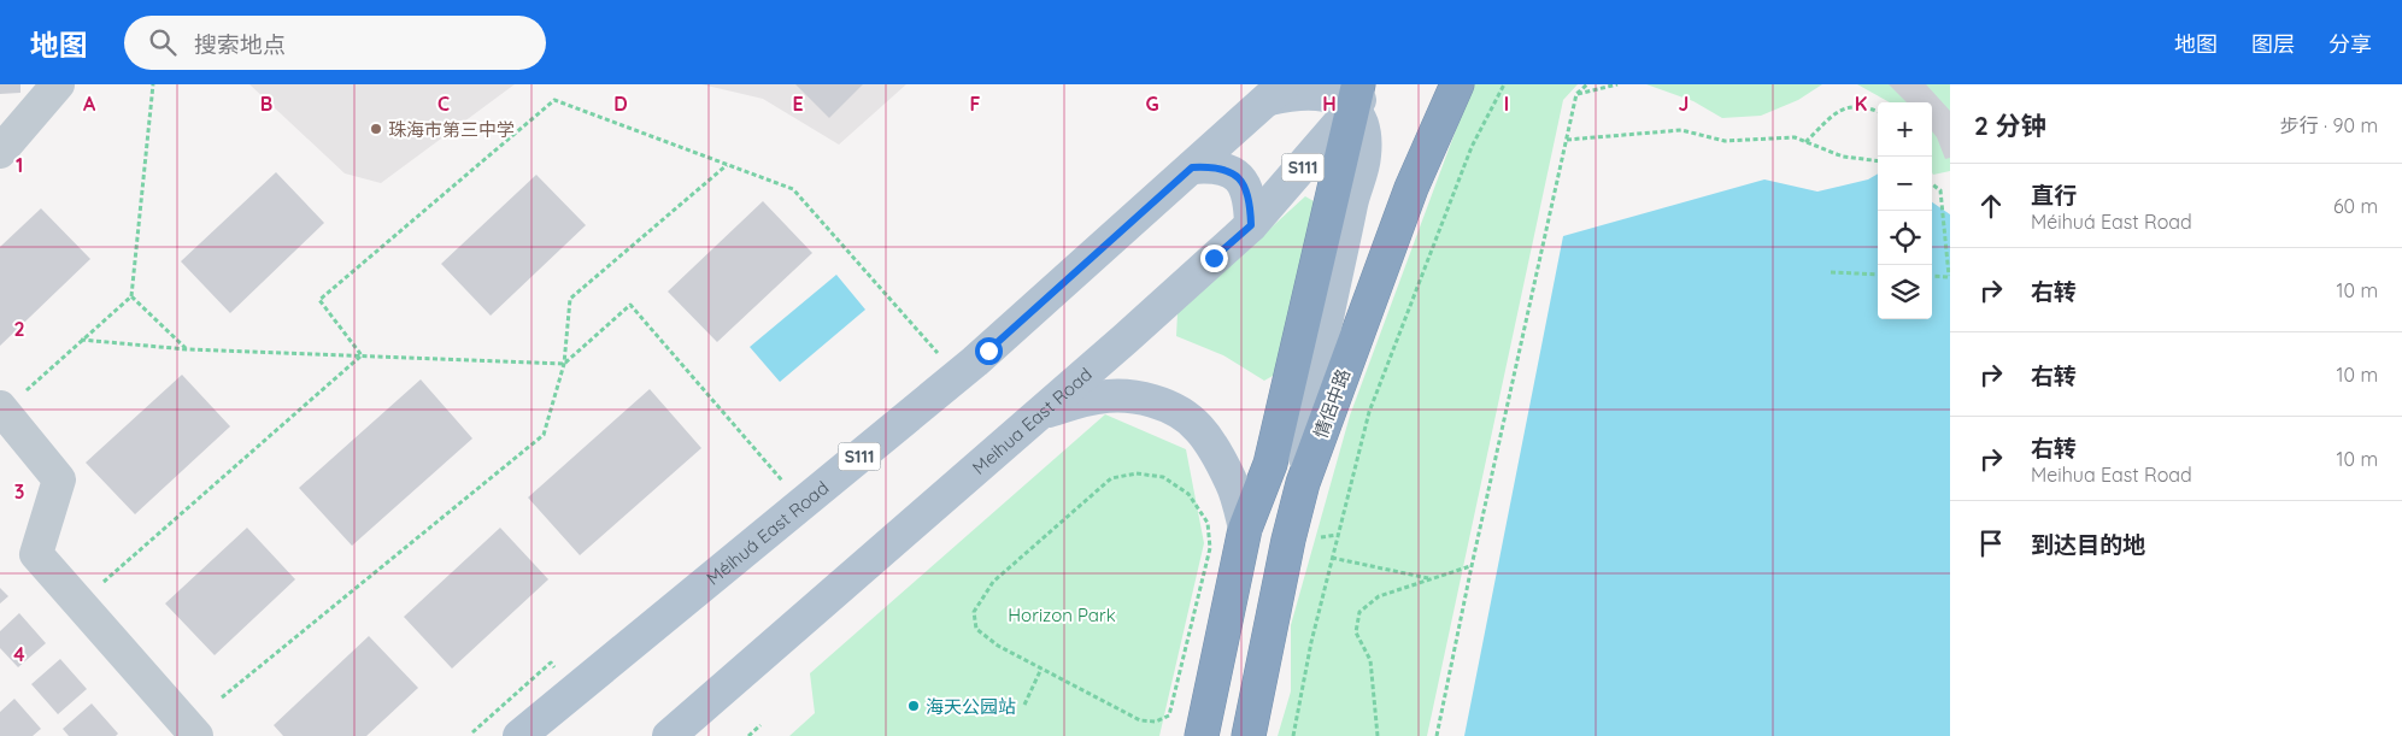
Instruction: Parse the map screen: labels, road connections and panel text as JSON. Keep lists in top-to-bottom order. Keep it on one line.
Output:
{"streets":{"highway":["情侶中路"],"main road":["S111","Meihua East Road","Méihuá East Road"]},"parks":["Horizon Park"],"places":["珠海市第三中学","海天公园站"],"page":{"header":"地图","search":"搜索地点","nav":["地图","图层","分享"],"heading":["2 分钟","步行 · 90 m"],"map_buttons":["+","−"],"list":[["直行","Méihuá East Road","60 m"],["右转","10 m"],["右转","10 m"],["右转","Meihua East Road","10 m"],"到达目的地"]},"grid":{"columns":["A","B","C","D","E","F","G","H","I","J","K"],"rows":["1","2","3","4"]}}
